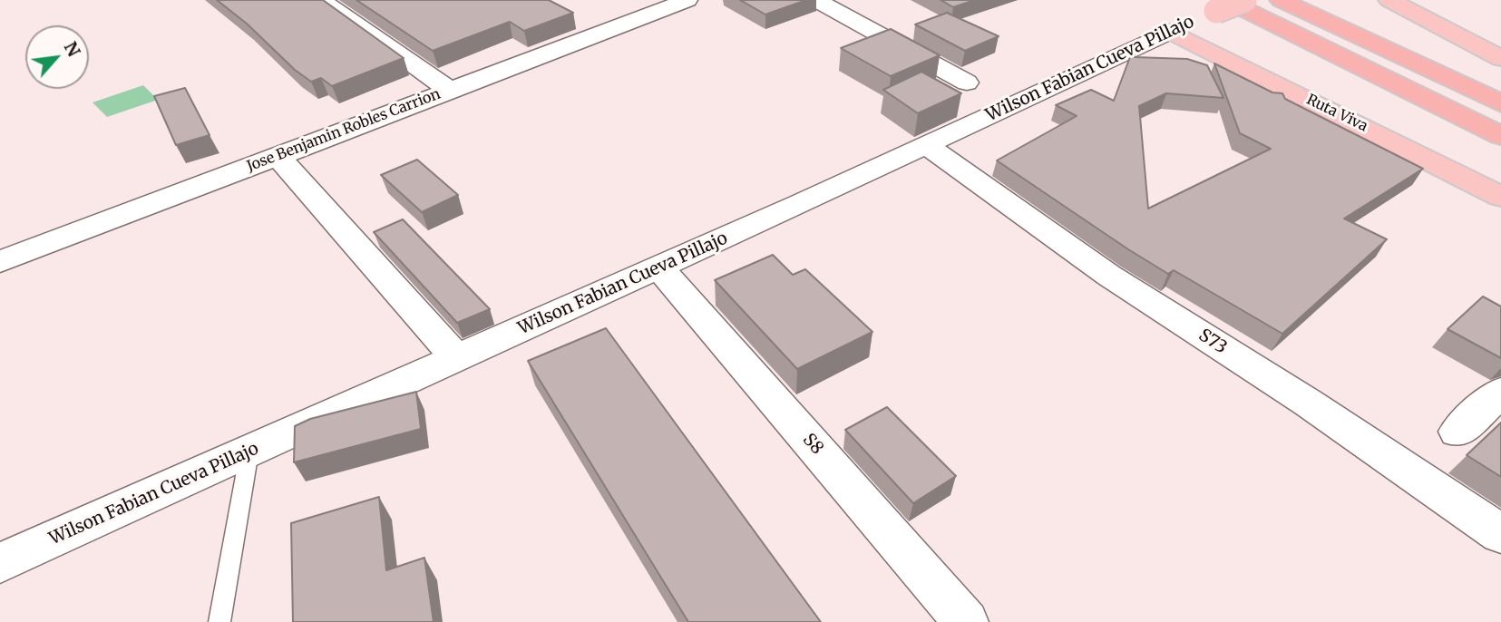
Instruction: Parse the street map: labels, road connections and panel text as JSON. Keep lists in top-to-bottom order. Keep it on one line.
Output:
{"streets":{"main road":["Wilson Fabian Cueva Pillajo","Ruta Viva"],"street":["Jose Benjamin Robles Carrion","S73","S8"]},"crossings":[["Wilson Fabian Cueva Pillajo","Ruta Viva"],["Wilson Fabian Cueva Pillajo","S73"],["Wilson Fabian Cueva Pillajo","S8"]],"north":"top right"}
